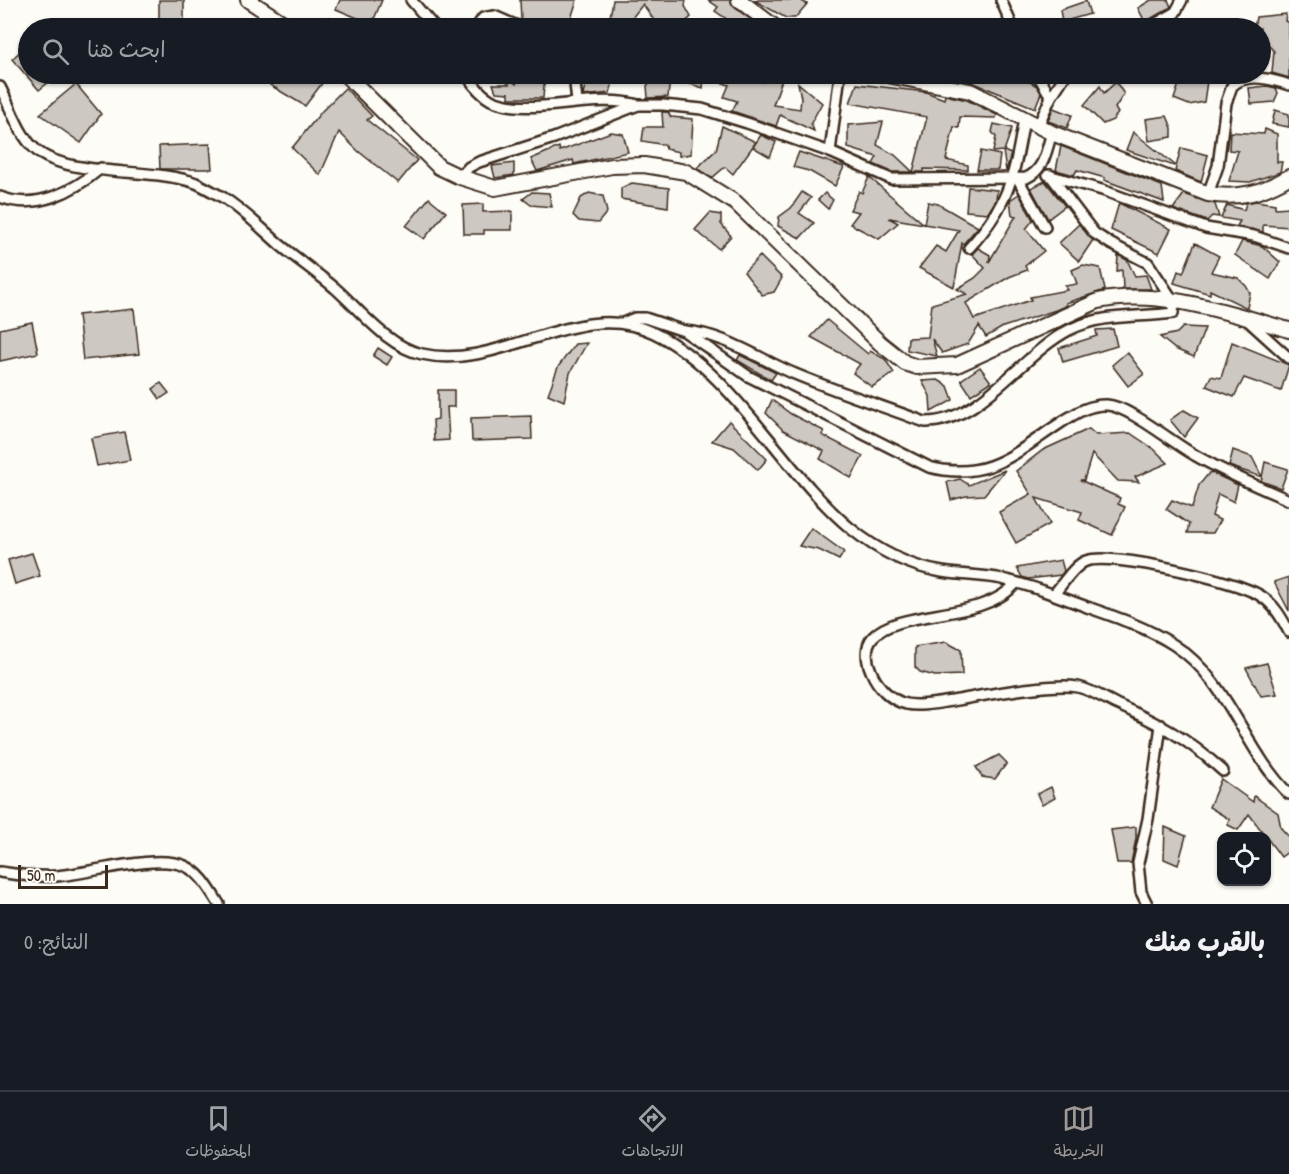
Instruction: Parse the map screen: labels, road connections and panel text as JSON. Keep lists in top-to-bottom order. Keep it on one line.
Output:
{"scale_bar":"50 m","page":{"search":"ابحث هنا","scale":"50 m","heading":["بالقرب منك","النتائج: 0"],"nav":["الخريطة","الاتجاهات","المحفوظات"]}}
